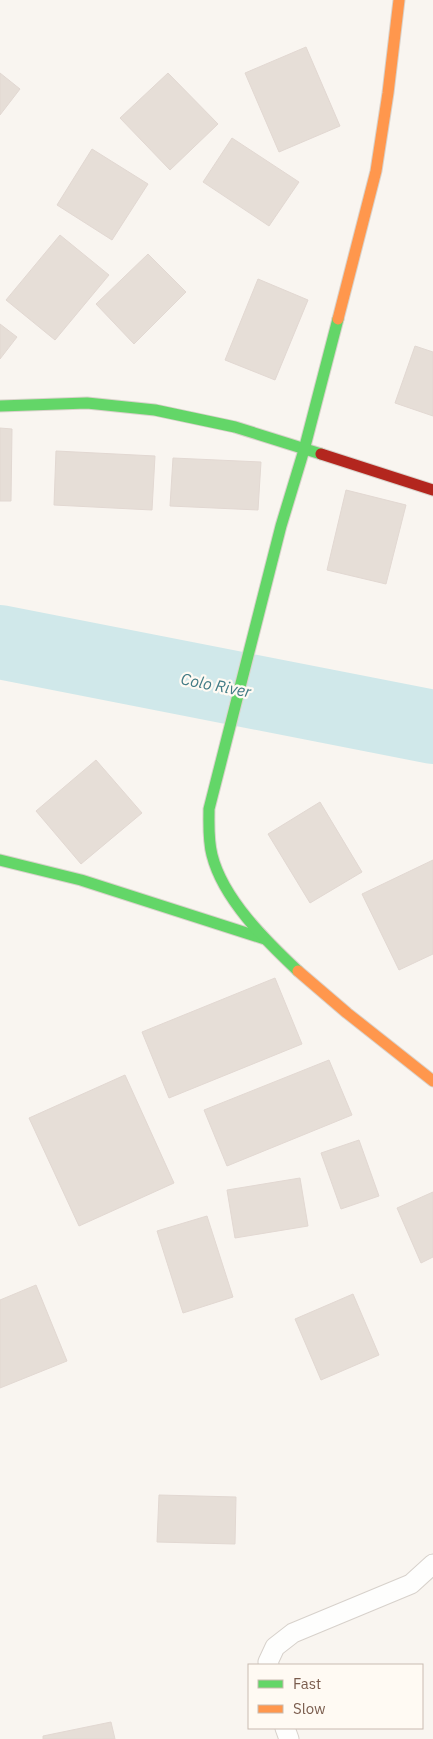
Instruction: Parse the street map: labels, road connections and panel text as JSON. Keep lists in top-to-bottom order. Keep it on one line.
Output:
{"water":["Colo River"],"legend":["Fast","Slow"]}
